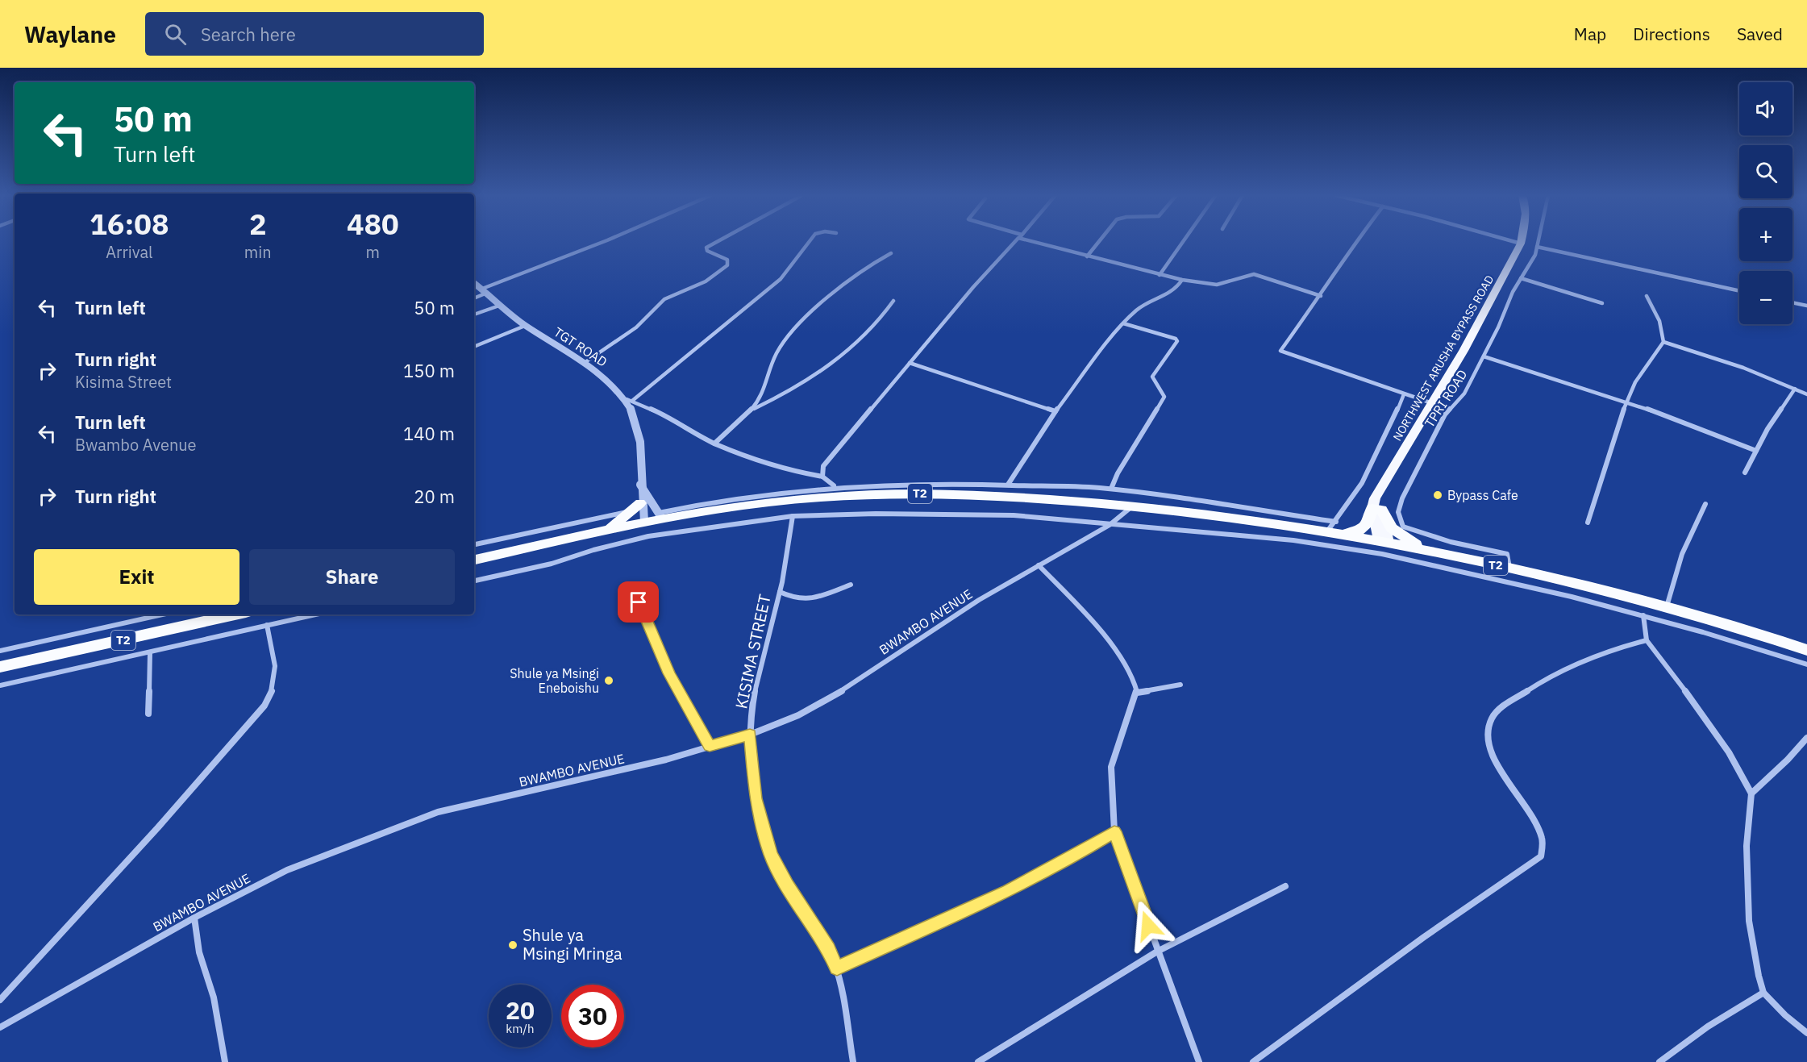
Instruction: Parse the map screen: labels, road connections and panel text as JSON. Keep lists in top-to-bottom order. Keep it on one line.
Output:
{"streets":{"highway":["T2"],"main road":["NORTHWEST ARUSHA BYPASS ROAD"],"street":["TGT ROAD","TPRI ROAD","BWAMBO AVENUE","KISIMA STREET"]},"crossings":[["TGT ROAD","T2"],["TPRI ROAD","T2"],["T2","BWAMBO AVENUE"],["BWAMBO AVENUE","KISIMA STREET"]],"places":["Bypass Cafe","Shule ya Msingi Eneboishu","Shule ya Msingi Mringa"],"page":{"header":"Waylane","search":"Search here","nav":["Map","Directions","Saved"],"map_buttons":["+","−"],"turn":["50 m","Turn left"],"eta":["16:08","Arrival","2","min","480","m"],"list":[{"name":"Turn left","value":"50 m"},{"name":"Turn right","note":"Kisima Street","value":"150 m"},{"name":"Turn left","note":"Bwambo Avenue","value":"140 m"},{"name":"Turn right","value":"20 m"}],"buttons":["Exit","Share"],"speed":"20 km/h","limit":"30"}}
